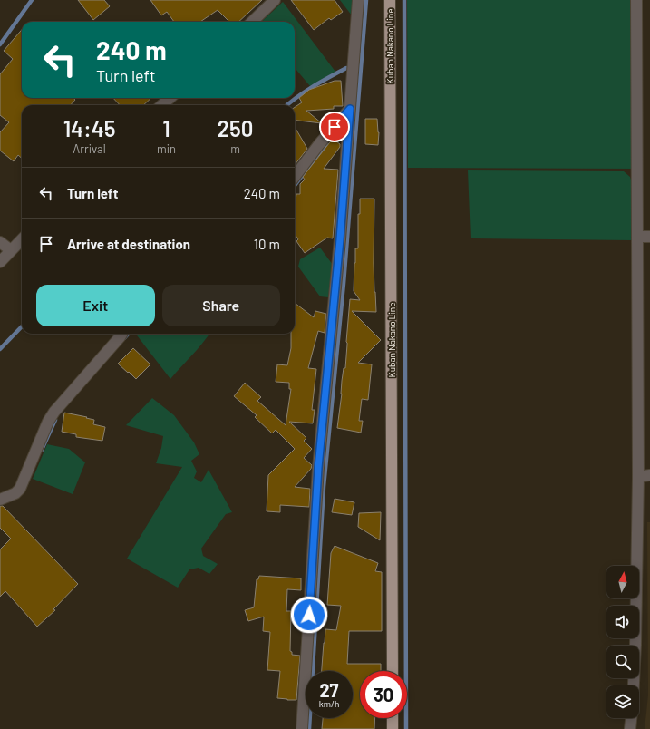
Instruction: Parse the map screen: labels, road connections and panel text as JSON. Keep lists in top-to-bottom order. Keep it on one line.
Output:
{"streets":{"main road":["Kuban Nakano Line"]},"north":"top","page":{"turn":["240 m","Turn left"],"eta":["14:45","Arrival","1","min","250","m"],"list":[{"name":"Turn left","value":"240 m"},{"name":"Arrive at destination","value":"10 m"}],"buttons":["Exit","Share"],"speed":"27 km/h","limit":"30"}}
